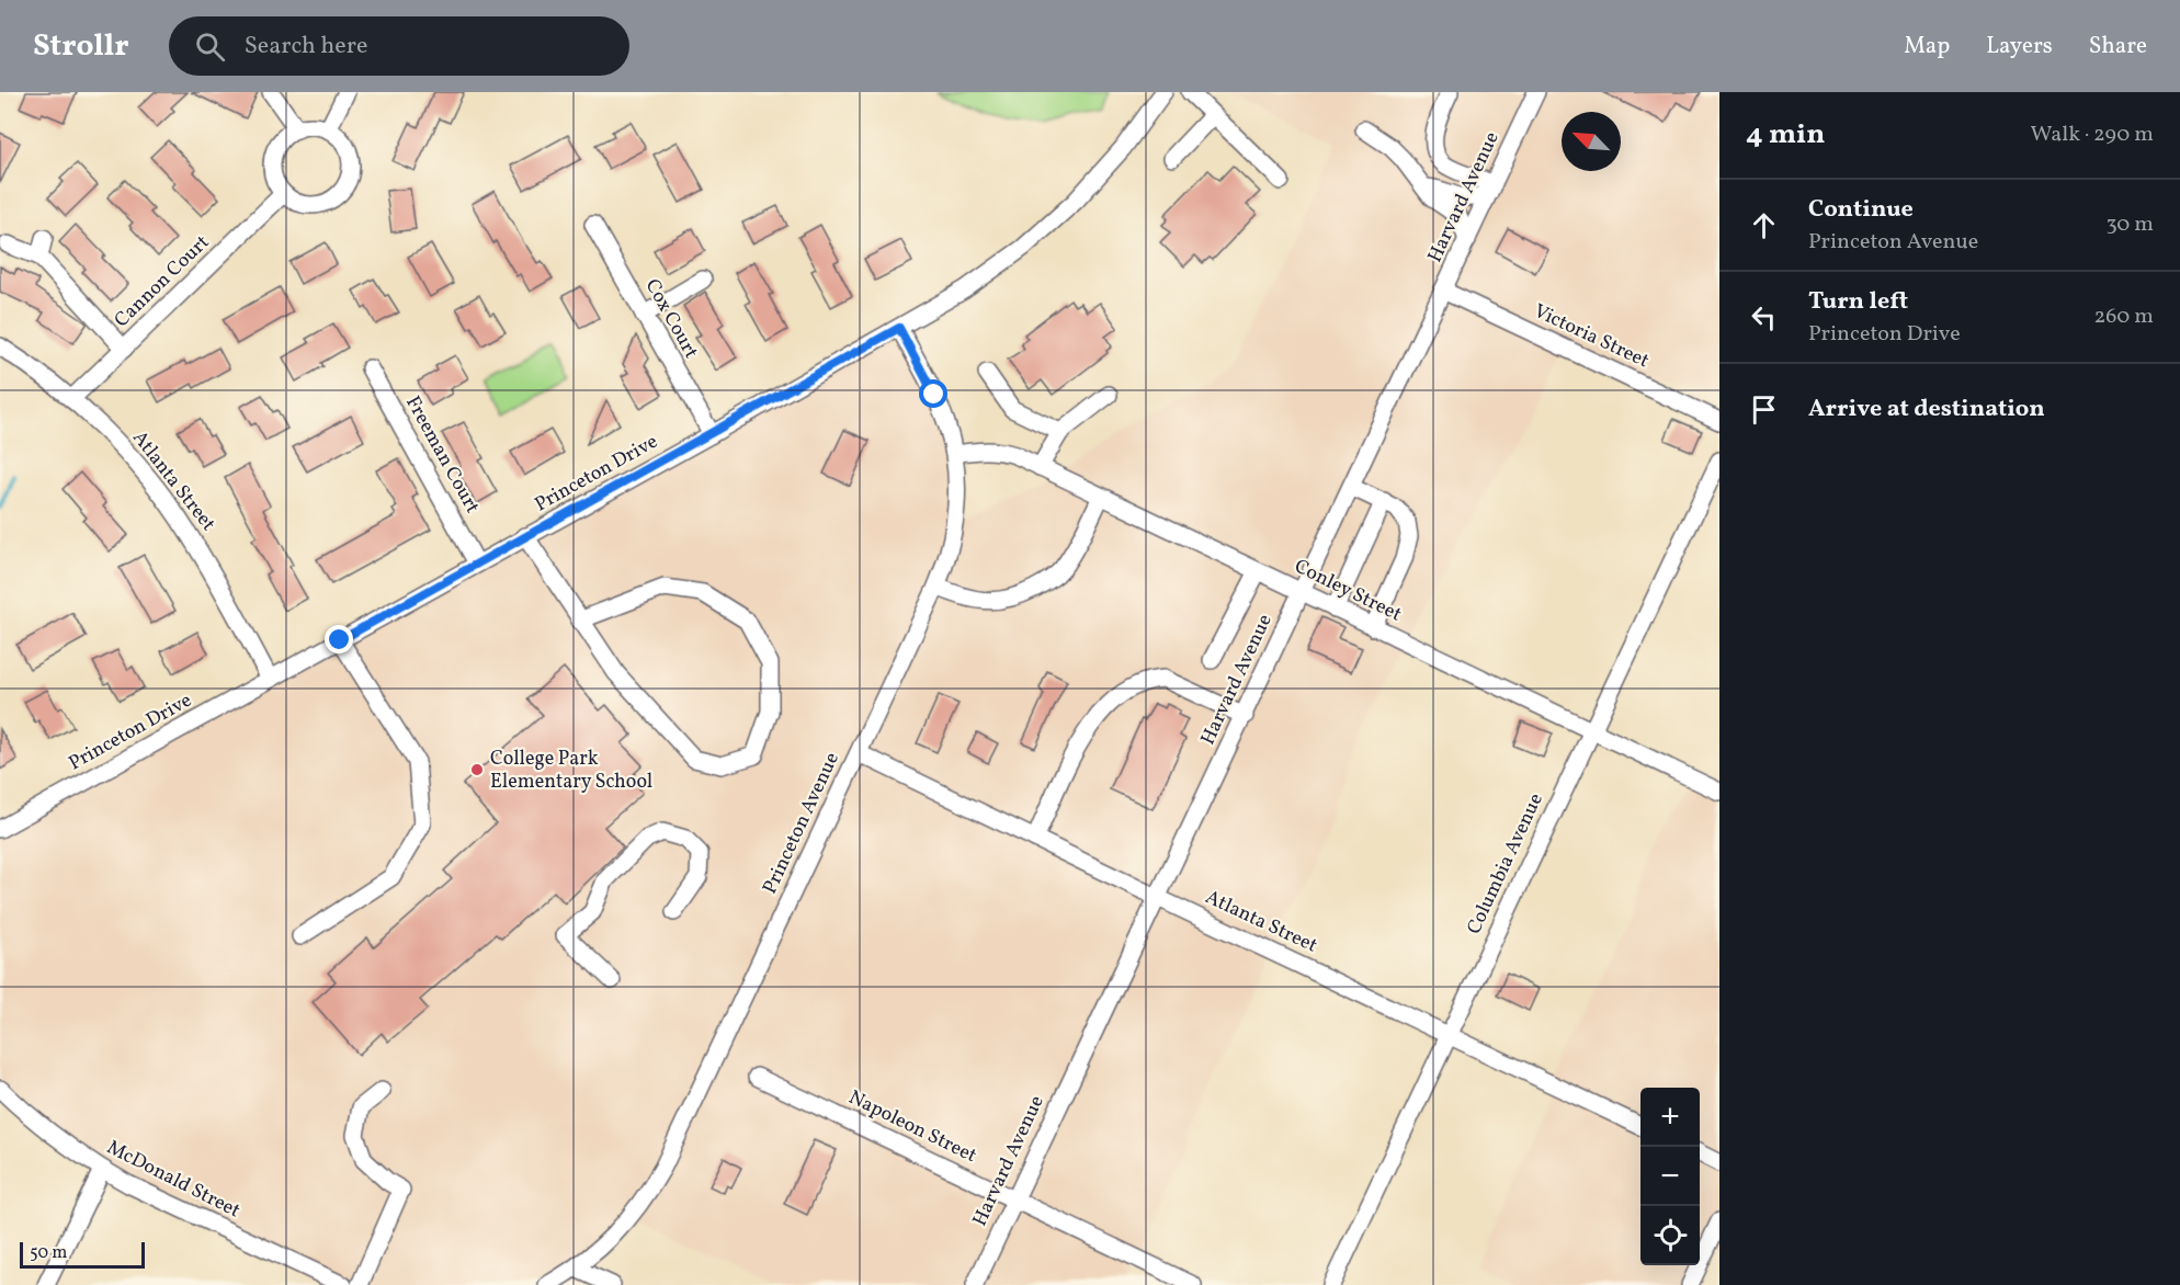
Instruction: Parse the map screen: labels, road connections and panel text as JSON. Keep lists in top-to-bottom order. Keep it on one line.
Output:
{"streets":{"street":["Harvard Avenue","Cannon Court","Cox Court","Victoria Street","Freeman Court","Princeton Drive","Atlanta Street","Conley Street","Princeton Avenue","Columbia Avenue","Napoleon Street","McDonald Street"]},"crossings":[["Harvard Avenue","Victoria Street"],["Harvard Avenue","Atlanta Street"],["Harvard Avenue","Conley Street"],["Harvard Avenue","Napoleon Street"],["Cannon Court","Atlanta Street"],["Cox Court","Princeton Drive"],["Freeman Court","Princeton Drive"],["Princeton Drive","Atlanta Street"],["Princeton Drive","Princeton Avenue"],["Atlanta Street","Princeton Avenue"],["Atlanta Street","Columbia Avenue"],["Conley Street","Princeton Avenue"],["Conley Street","Columbia Avenue"]],"places":["College Park Elementary School"],"scale_bar":"50 m","north":"top left","page":{"header":"Strollr","search":"Search here","nav":["Map","Layers","Share"],"heading":["4 min","Walk · 290 m"],"list":[["Continue","Princeton Avenue","30 m"],["Turn left","Princeton Drive","260 m"],"Arrive at destination"],"map_buttons":["+","−"],"scale":"50 m"}}
